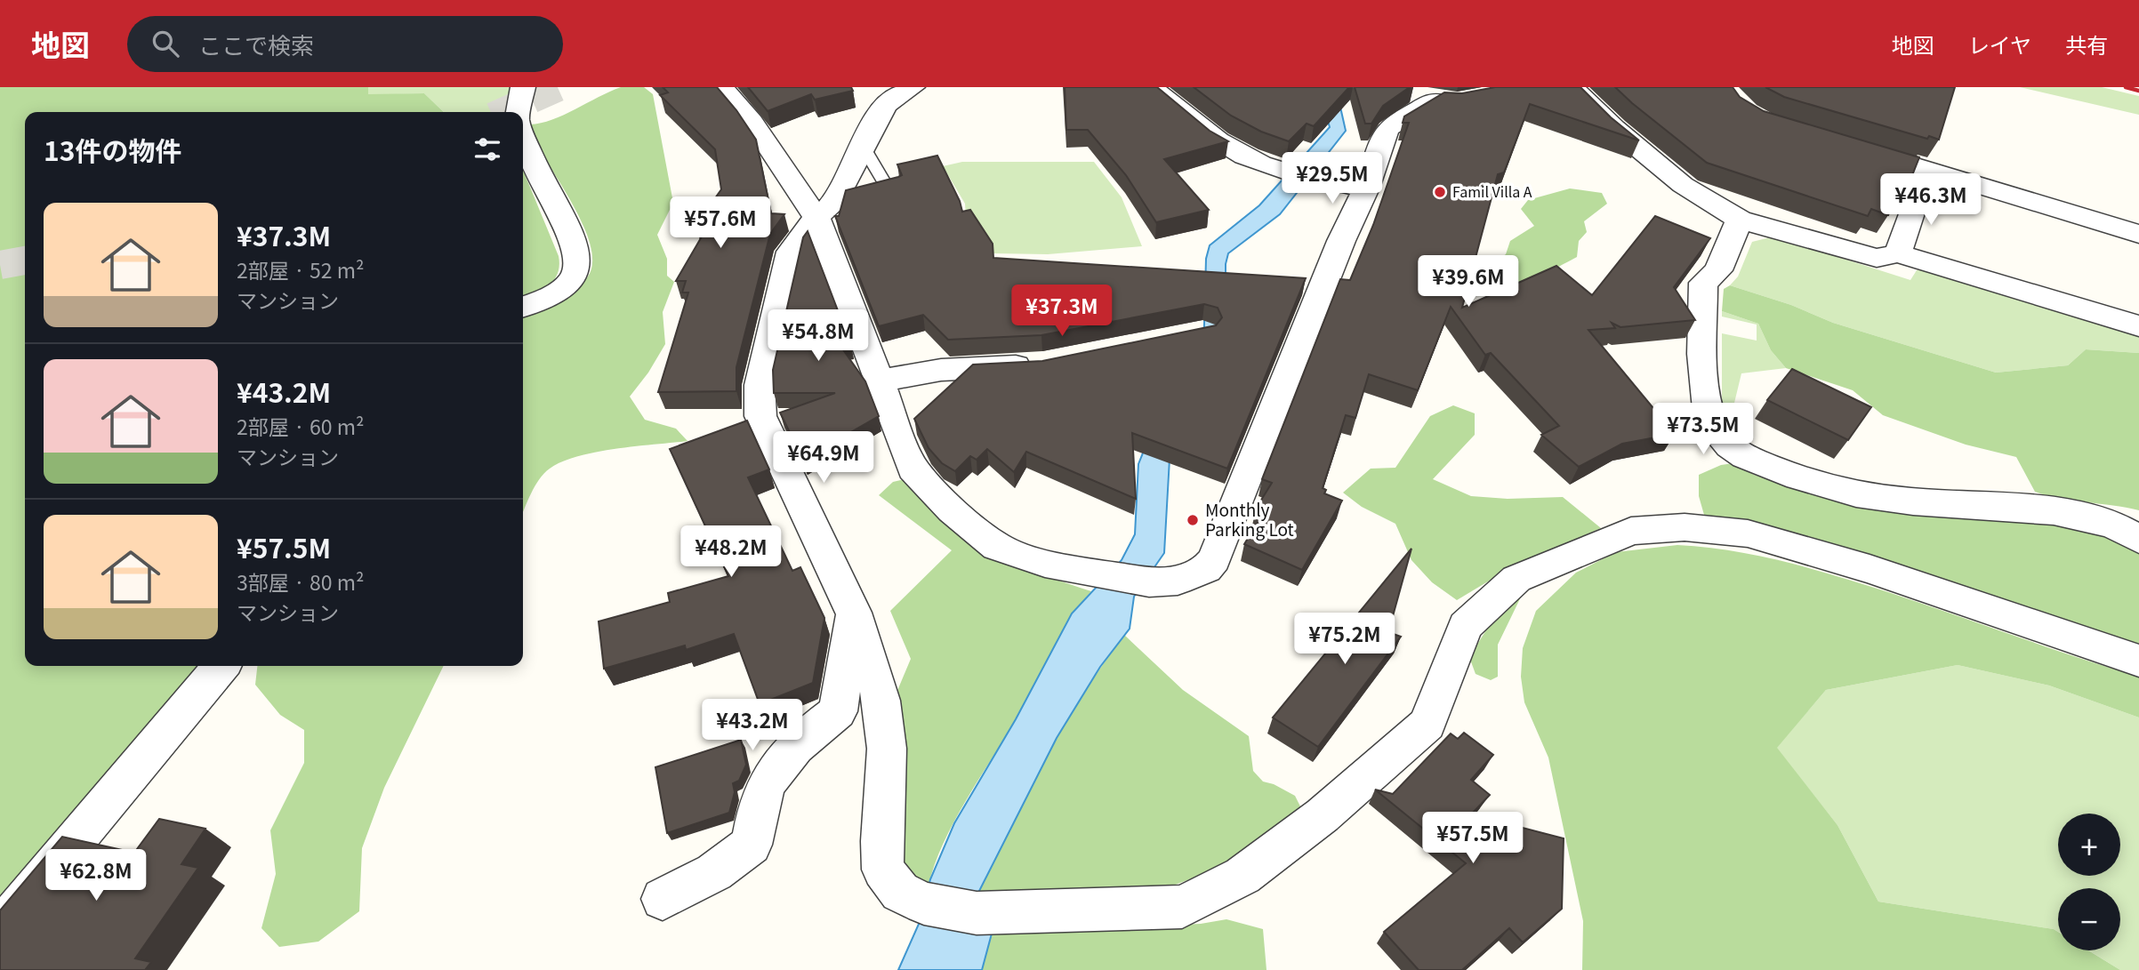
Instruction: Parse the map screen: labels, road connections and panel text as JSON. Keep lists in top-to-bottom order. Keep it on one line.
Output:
{"places":["Famil Villa A","Monthly Parking Lot"],"page":{"header":"地図","search":"ここで検索","nav":["地図","レイヤ","共有"],"heading":"13件の物件","price":["¥29.5M","¥46.3M","¥57.6M","¥39.6M","¥37.3M","¥54.8M","¥73.5M","¥64.9M","¥48.2M","¥75.2M","¥43.2M","¥57.5M","¥62.8M"],"list":[{"name":"¥37.3M","note":"2部屋 · 52 m² · マンション"},{"name":"¥43.2M","note":"2部屋 · 60 m² · マンション"},{"name":"¥57.5M","note":"3部屋 · 80 m² · マンション"}],"map_buttons":["+","−"]}}
